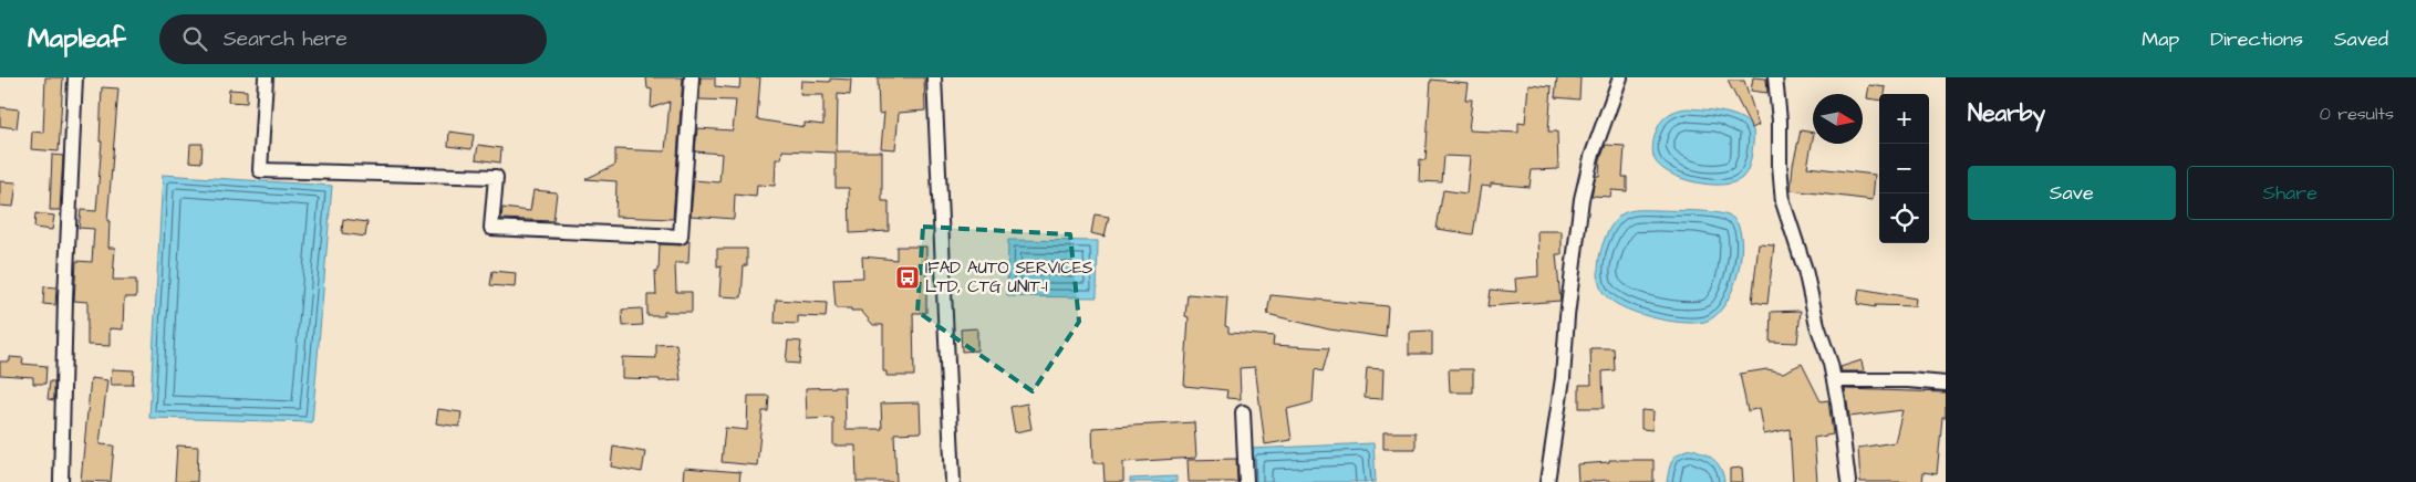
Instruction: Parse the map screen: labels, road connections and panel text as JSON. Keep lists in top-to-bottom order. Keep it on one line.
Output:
{"places":{"bus stop":["IFAD AUTO SERVICES LTD, CTG UNIT-1"]},"north":"right","page":{"header":"Mapleaf","search":"Search here","nav":["Map","Directions","Saved"],"heading":["Nearby","0 results"],"map_buttons":["+","−"],"buttons":["Save","Share"]}}
